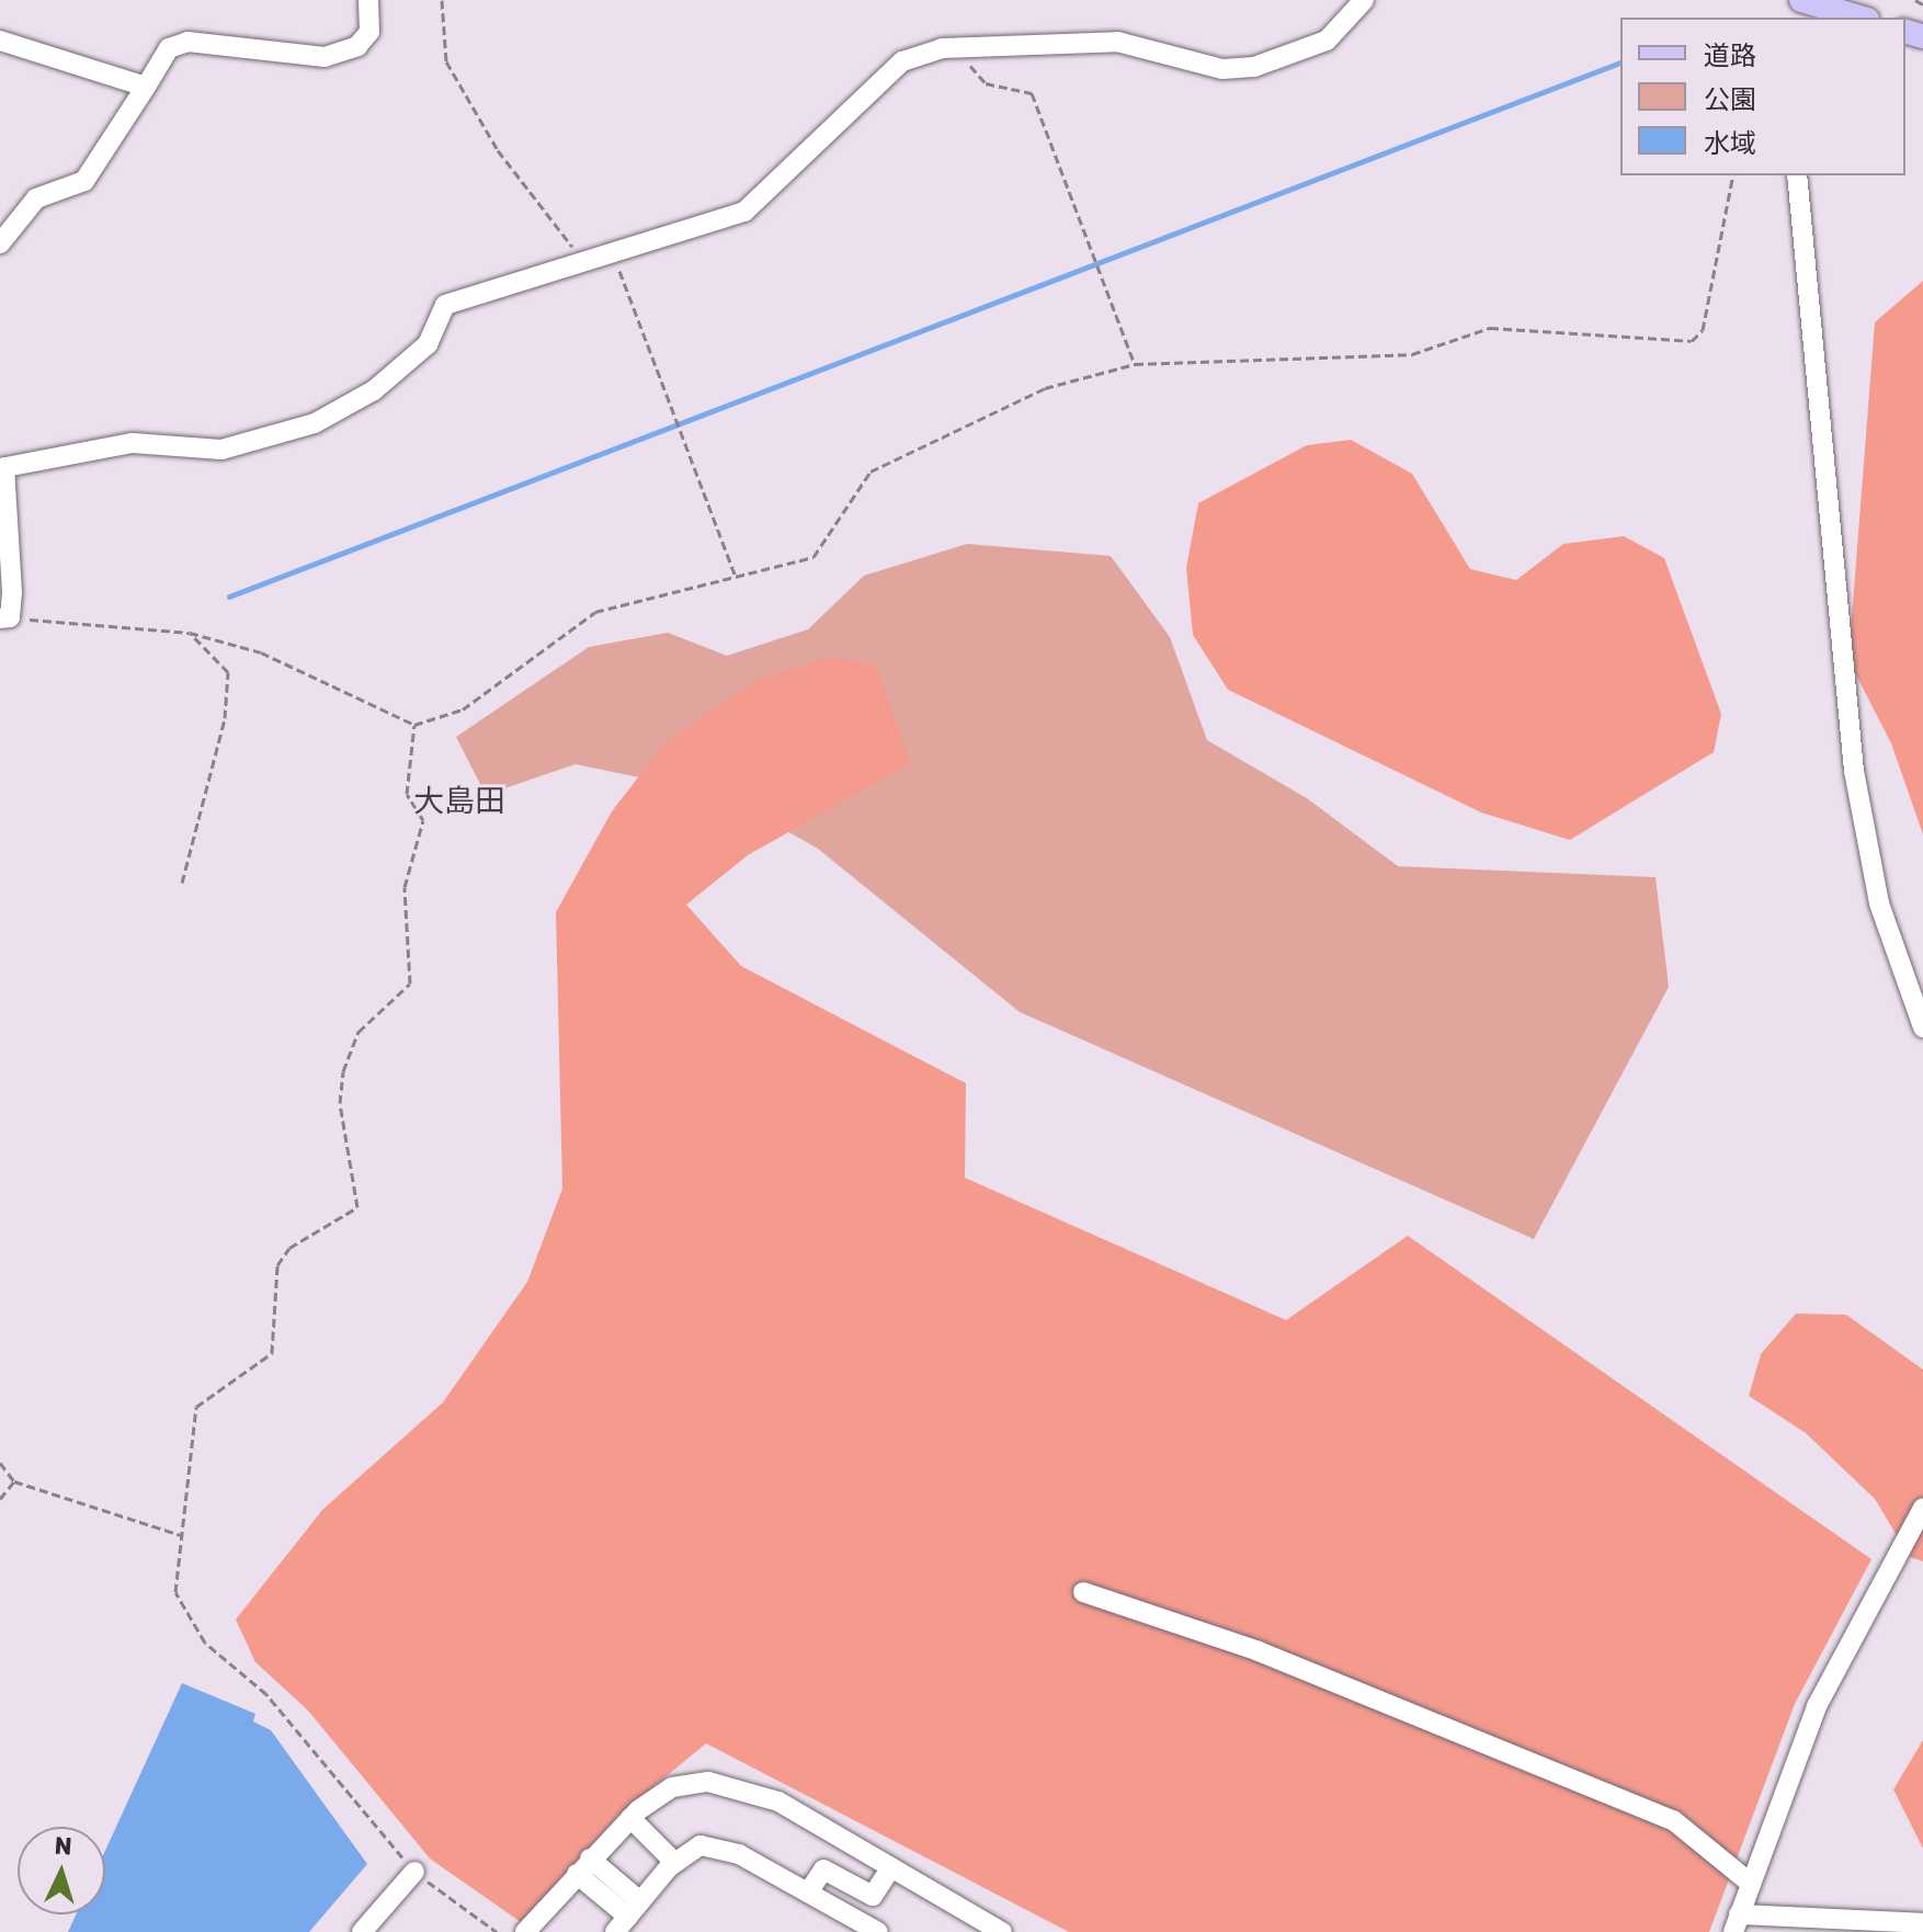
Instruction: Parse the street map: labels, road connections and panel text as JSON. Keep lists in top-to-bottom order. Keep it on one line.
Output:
{"districts":["大島田"],"legend":["道路","公園","水域"],"north":"top"}
